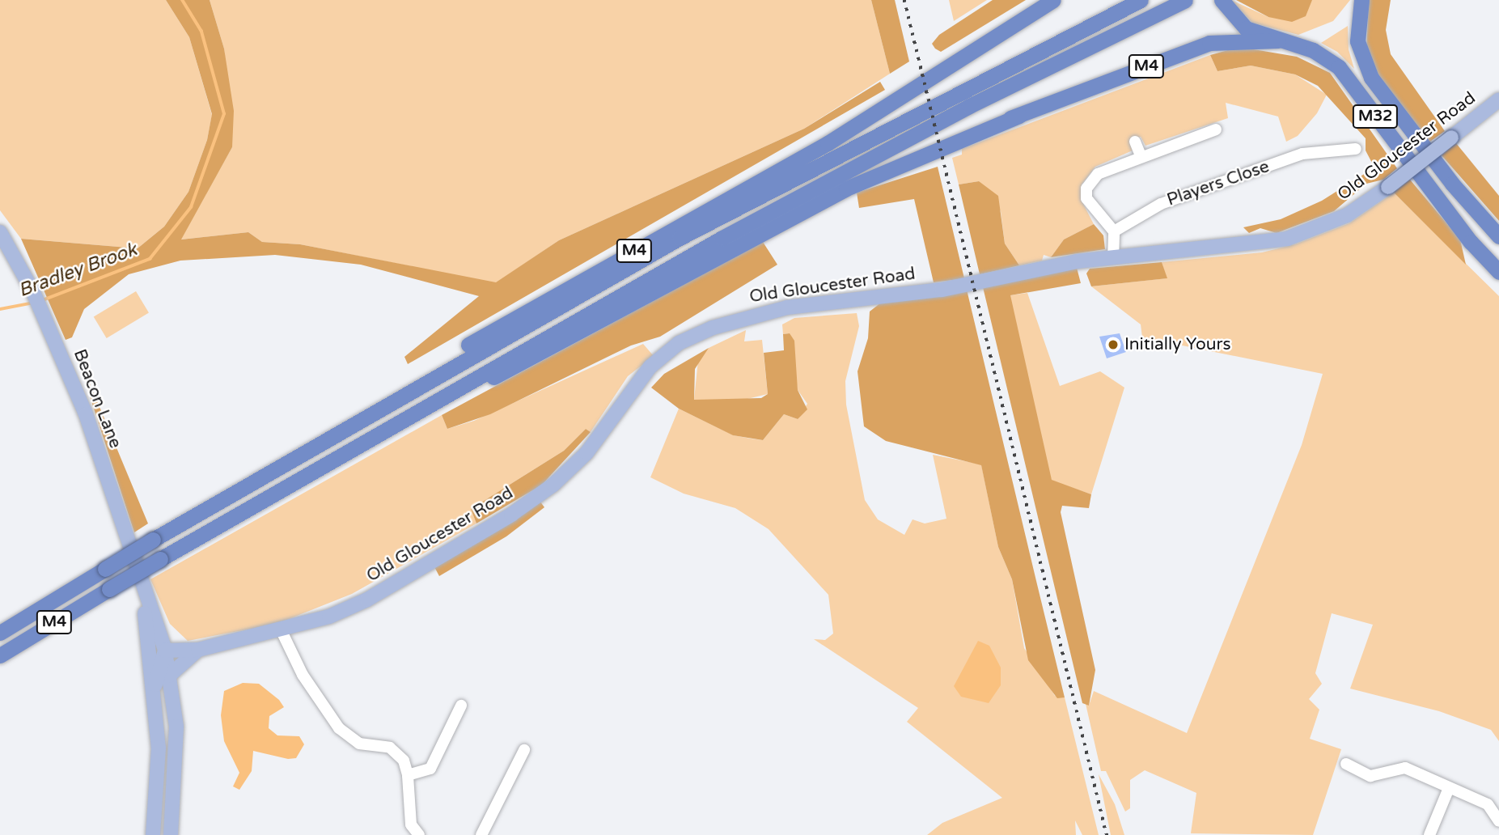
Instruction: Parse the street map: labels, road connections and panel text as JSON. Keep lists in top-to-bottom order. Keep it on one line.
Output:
{"streets":{"highway":["M4","M32"],"main road":["Old Gloucester Road","Beacon Lane"],"street":["Players Close"]},"crossings":[["M4","M32"]],"water":["Bradley Brook"],"places":["Initially Yours"]}
